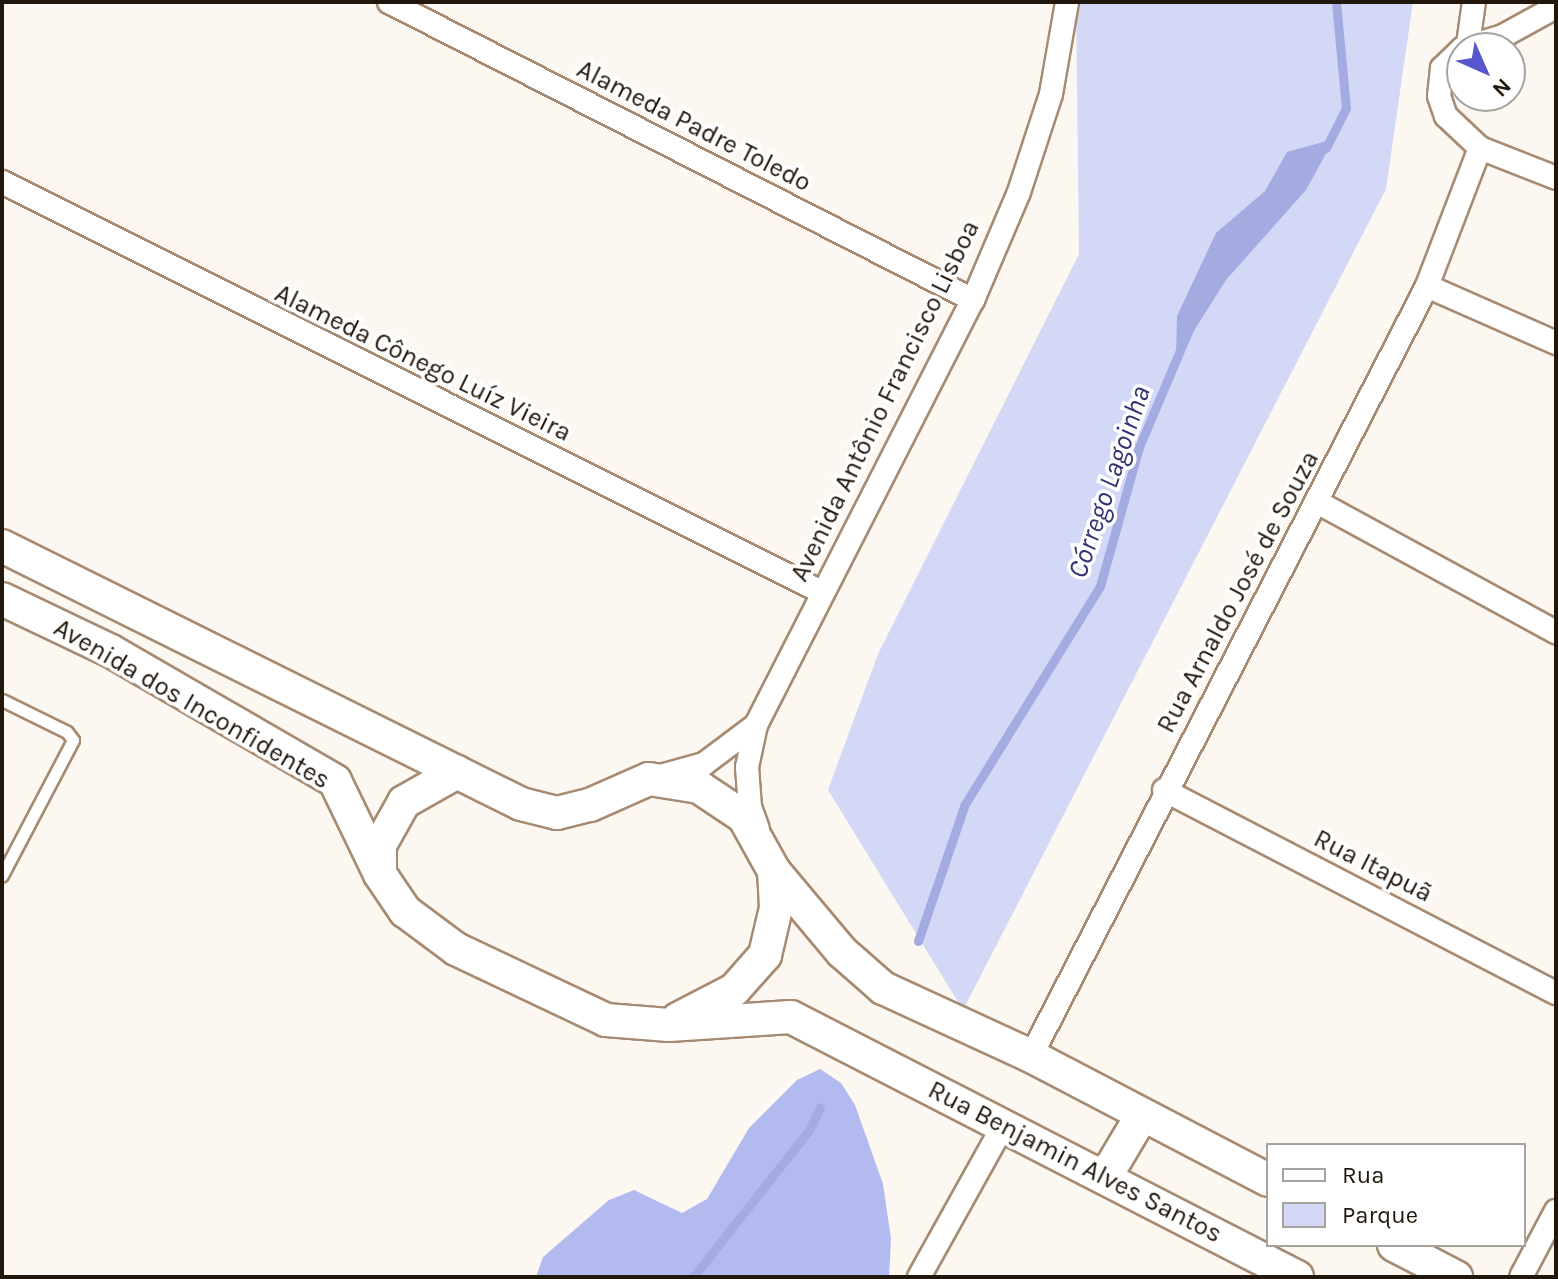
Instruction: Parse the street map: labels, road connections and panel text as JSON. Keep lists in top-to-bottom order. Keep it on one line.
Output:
{"streets":{"main road":["Avenida dos Inconfidentes","Rua Benjamin Alves Santos"],"street":["Alameda Padre Toledo","Alameda Cônego Luíz Vieira","Avenida Antônio Francisco Lisboa","Rua Arnaldo José de Souza","Rua Itapuã"]},"crossings":[["Alameda Padre Toledo","Avenida Antônio Francisco Lisboa"],["Alameda Cônego Luíz Vieira","Avenida Antônio Francisco Lisboa"],["Avenida Antônio Francisco Lisboa","Avenida dos Inconfidentes"],["Rua Arnaldo José de Souza","Rua Itapuã"],["Avenida dos Inconfidentes","Rua Benjamin Alves Santos"]],"water":["Córrego Lagoinha"],"legend":["Rua","Parque"],"north":"bottom right"}
